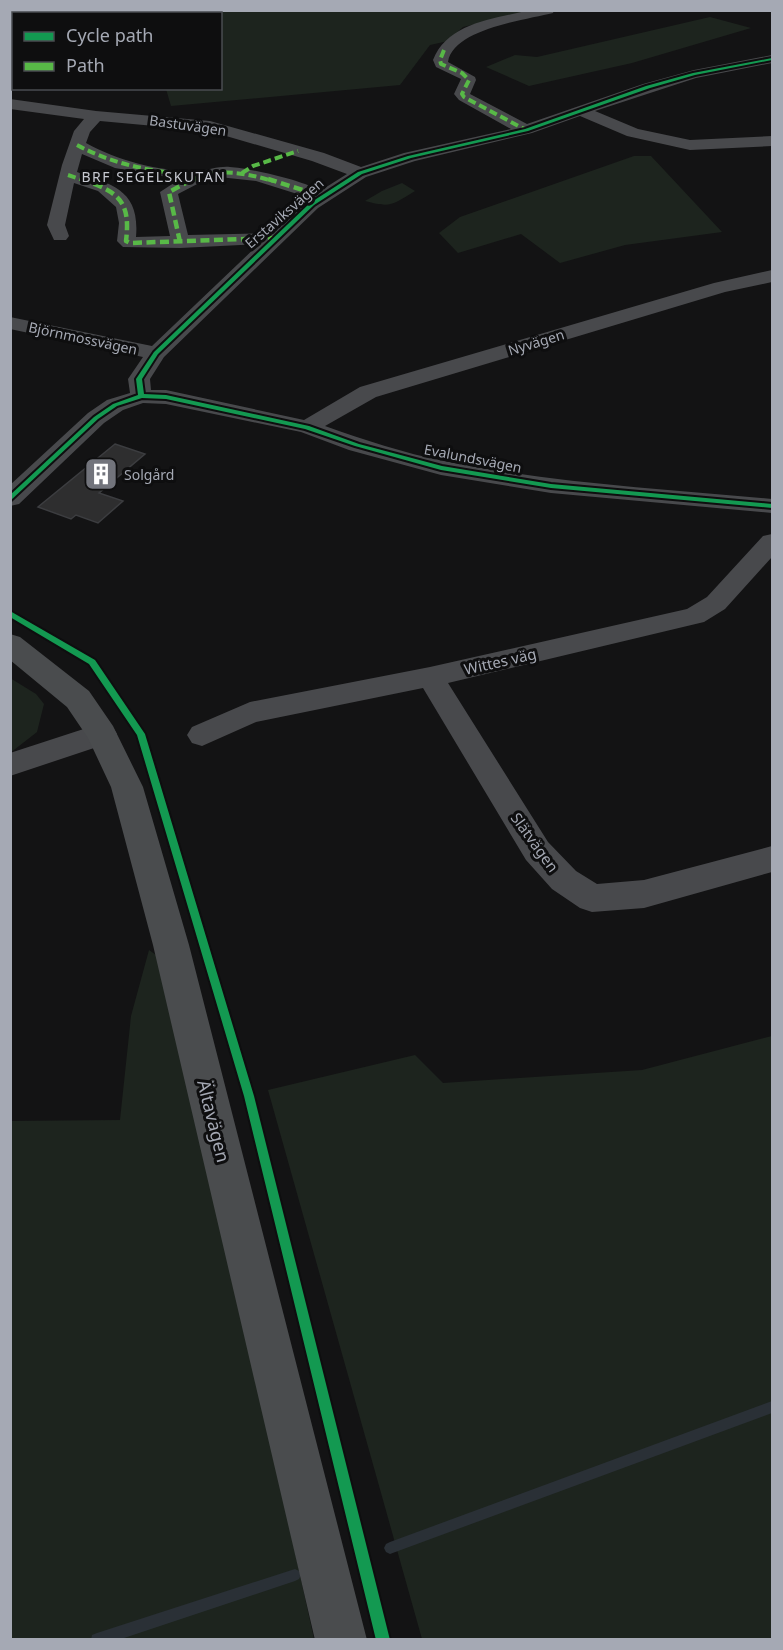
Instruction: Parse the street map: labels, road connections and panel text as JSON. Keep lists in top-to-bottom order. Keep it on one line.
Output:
{"streets":{"main road":["Ältavägen"],"street":["Bastuvägen","Erstaviksvägen","Björnmossvägen","Nyvägen","Evalundsvägen","Wittes väg","Slätvägen"]},"crossings":[["Bastuvägen","Erstaviksvägen"],["Erstaviksvägen","Björnmossvägen"],["Erstaviksvägen","Evalundsvägen"],["Nyvägen","Evalundsvägen"],["Wittes väg","Slätvägen"]],"districts":["BRF SEGELSKUTAN"],"places":{"building":["Solgård"]},"legend":["Cycle path","Path"]}
